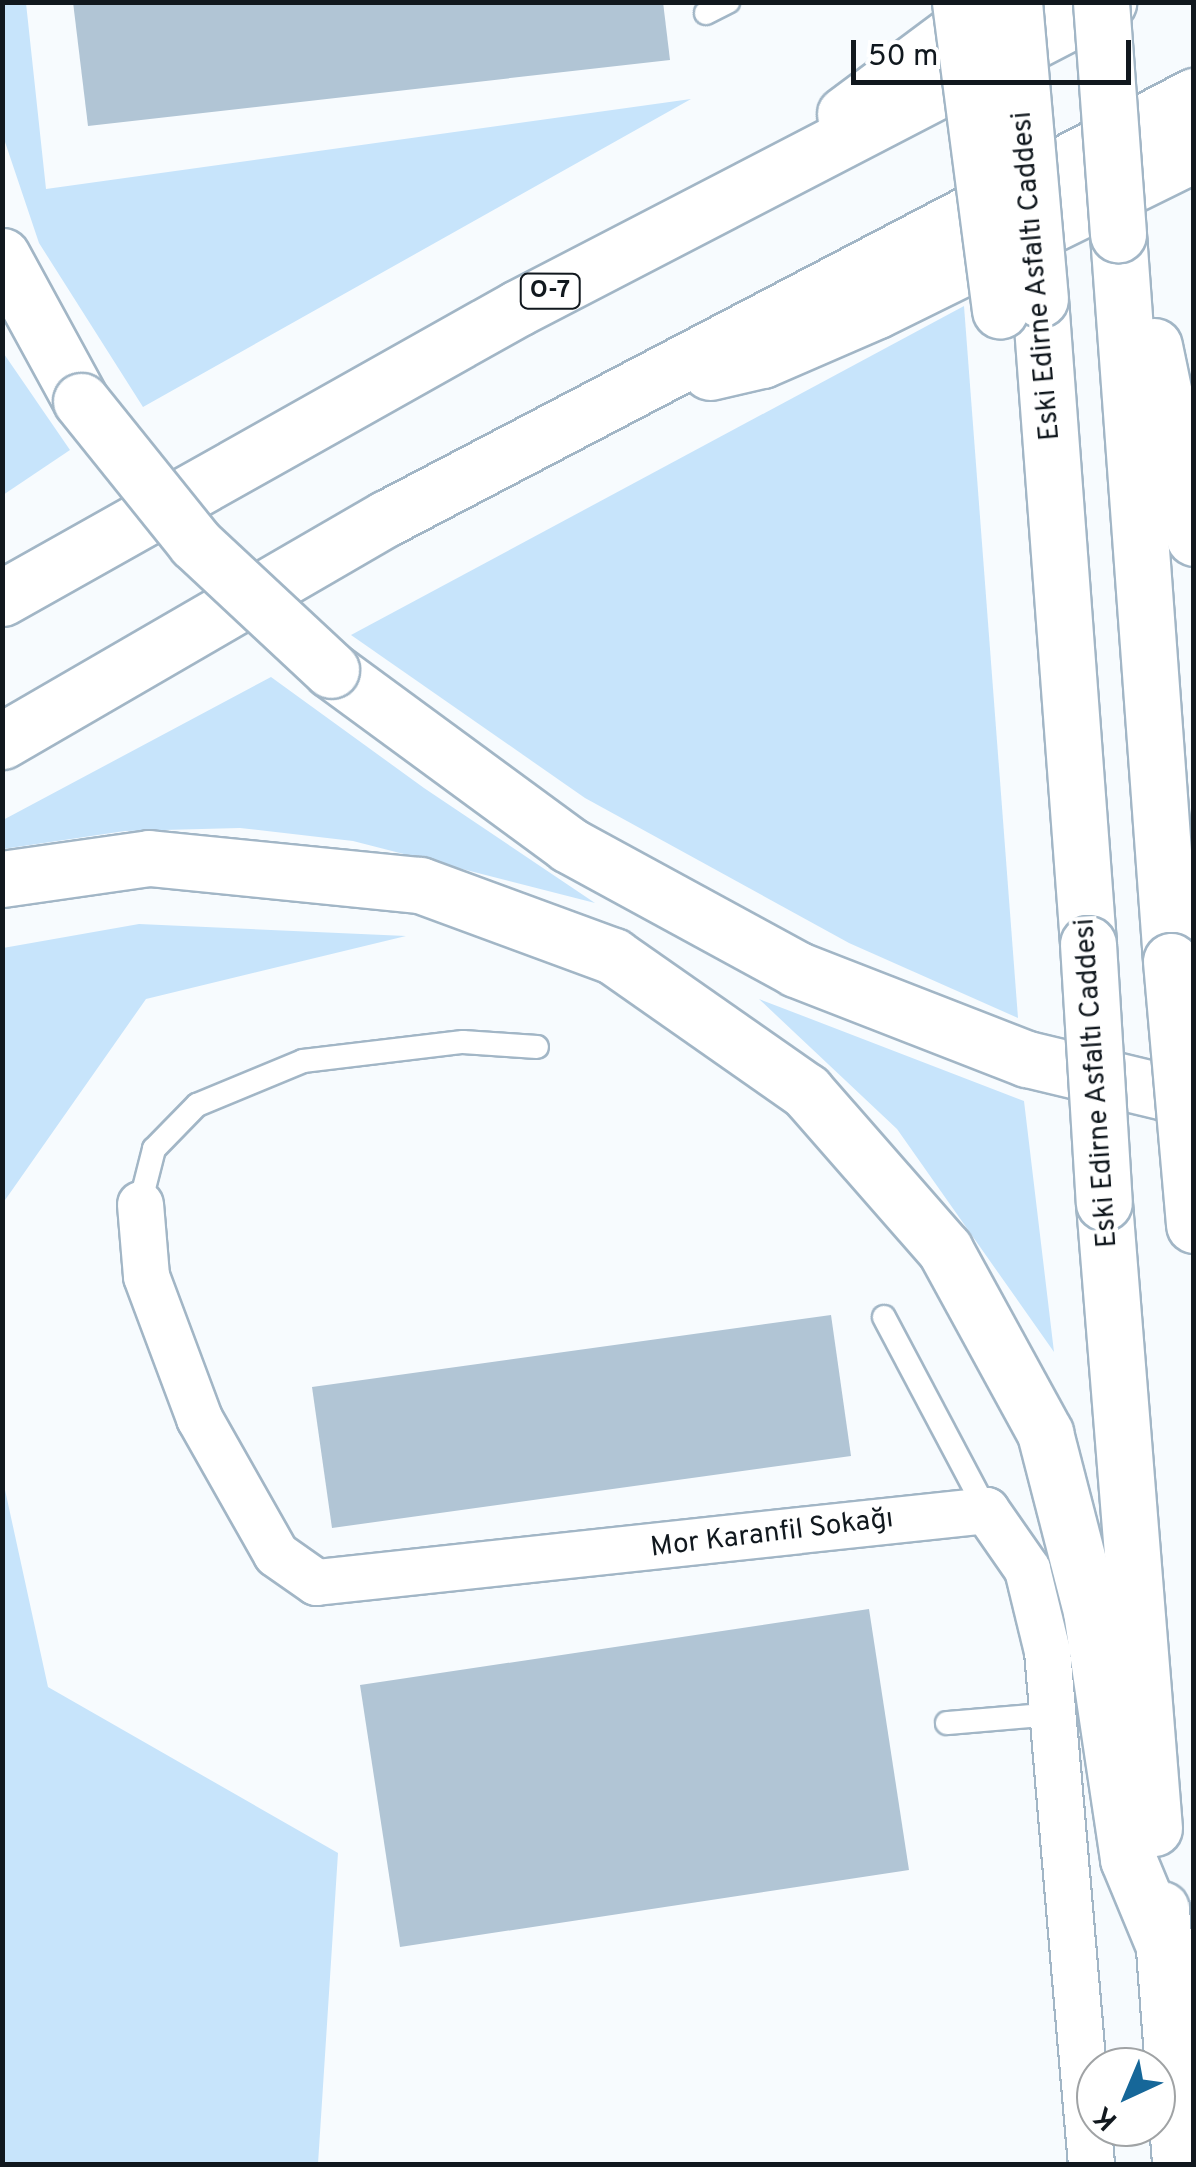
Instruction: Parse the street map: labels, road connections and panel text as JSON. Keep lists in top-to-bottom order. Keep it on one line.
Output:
{"streets":{"highway":["Eski Edirne Asfaltı Caddesi","O-7"],"street":["Mor Karanfil Sokağı"]},"scale_bar":"50 m","north":"bottom left"}
